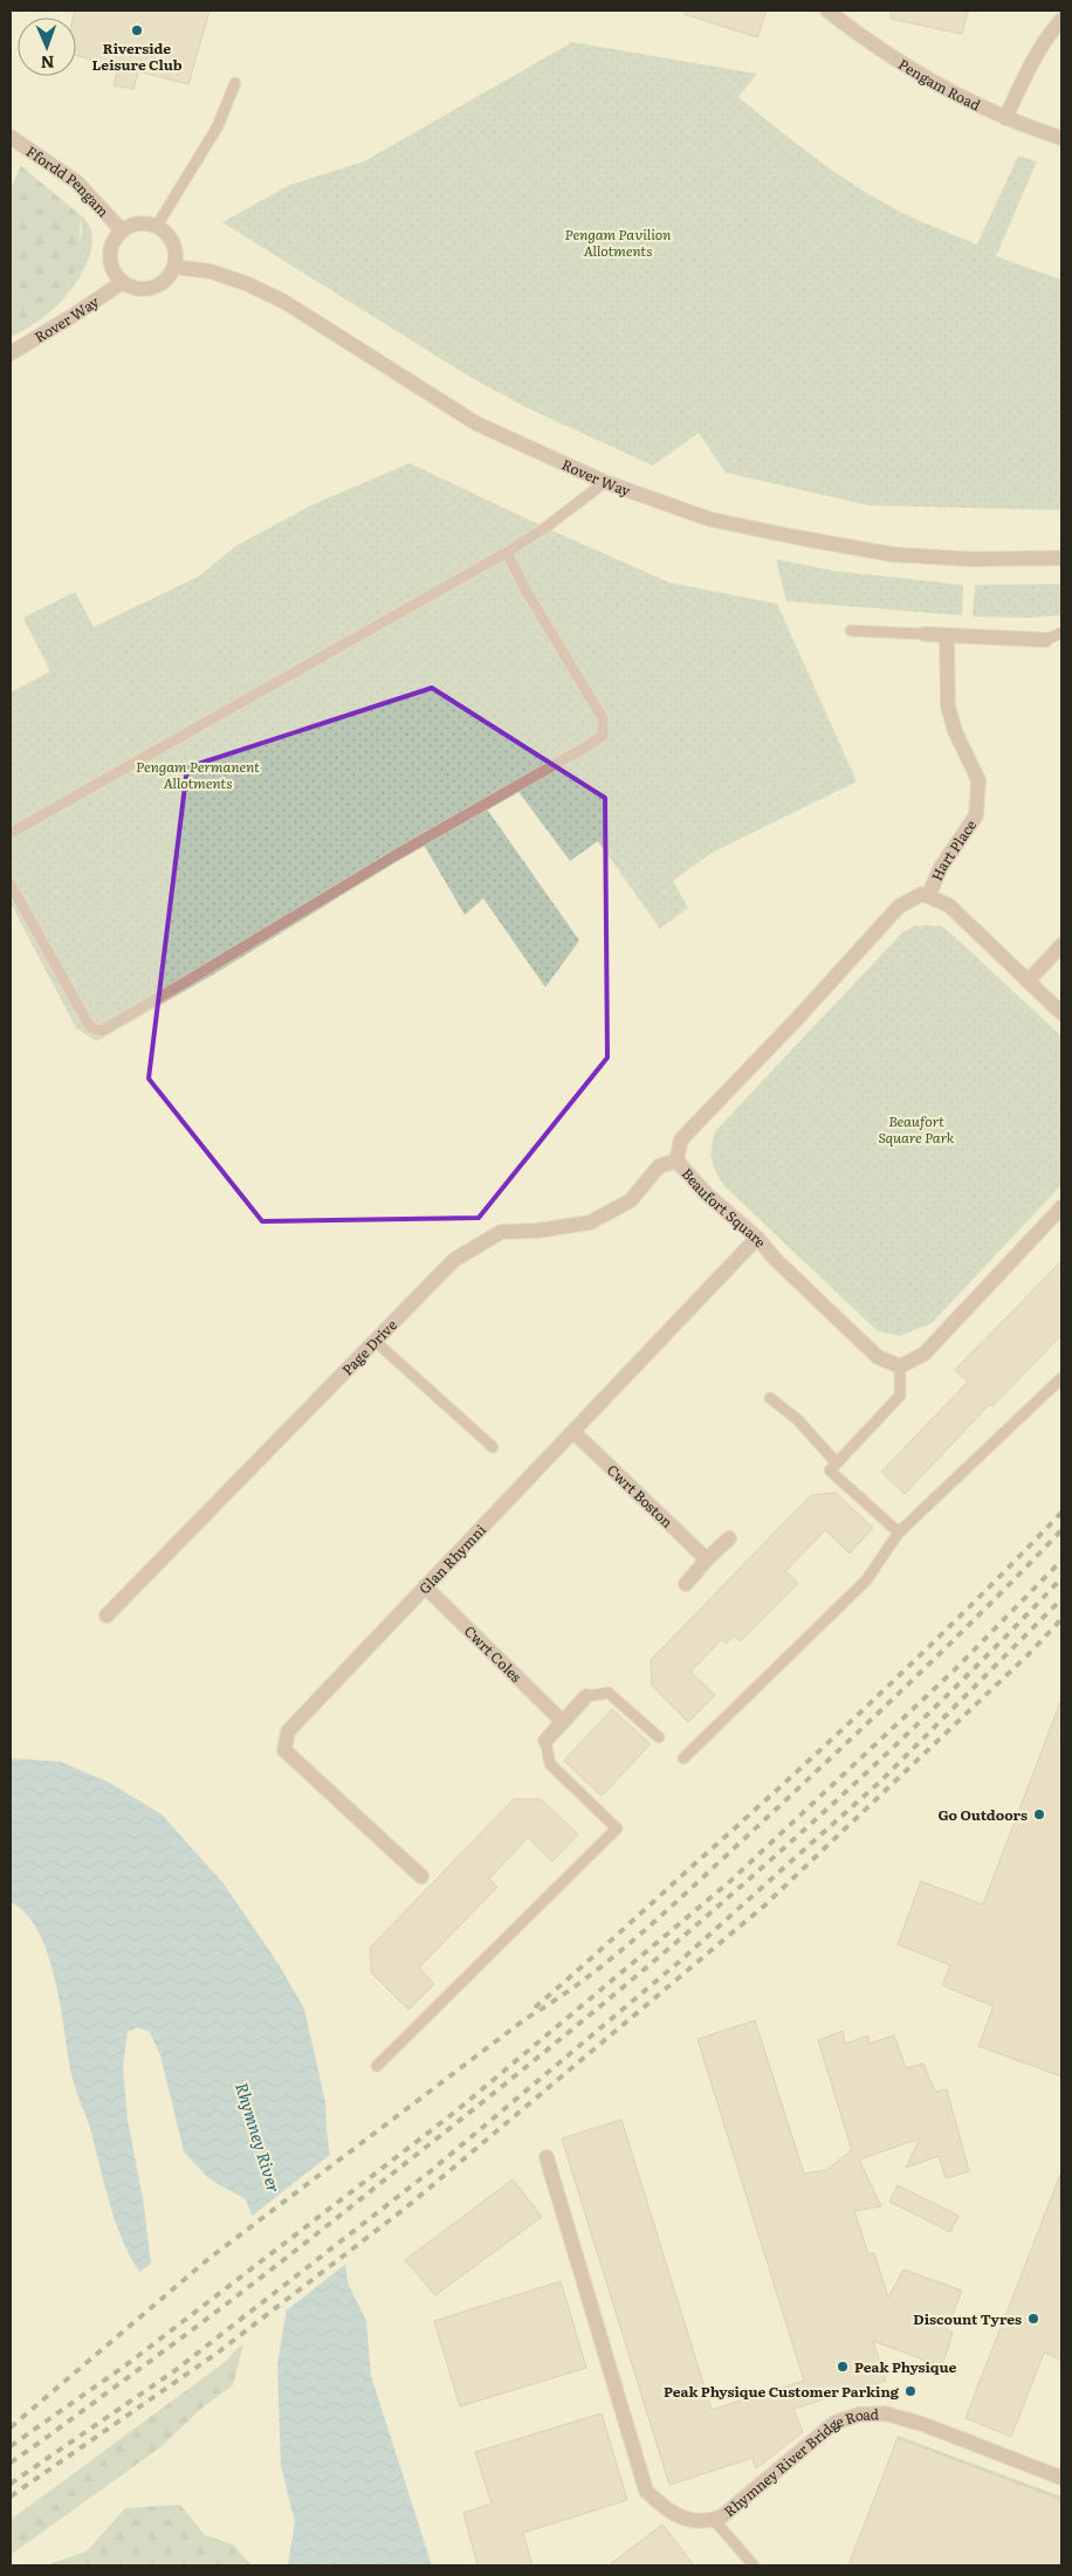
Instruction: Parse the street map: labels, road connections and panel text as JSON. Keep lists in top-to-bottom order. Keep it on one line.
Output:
{"streets":{"street":["Pengam Road","Ffordd Pengam","Rover Way","Hart Place","Beaufort Square","Page Drive","Cwrt Boston","Glan Rhymni","Cwrt Coles","Rhymney River Bridge Road"]},"crossings":[["Ffordd Pengam","Rover Way"],["Hart Place","Beaufort Square"],["Beaufort Square","Page Drive"],["Beaufort Square","Glan Rhymni"],["Cwrt Boston","Glan Rhymni"],["Glan Rhymni","Cwrt Coles"]],"water":["Rhymney River"],"parks":["Pengam Pavilion Allotments","Pengam Permanent Allotments","Beaufort Square Park"],"places":["Riverside Leisure Club","Go Outdoors","Discount Tyres","Peak Physique","Peak Physique Customer Parking"],"north":"bottom"}
